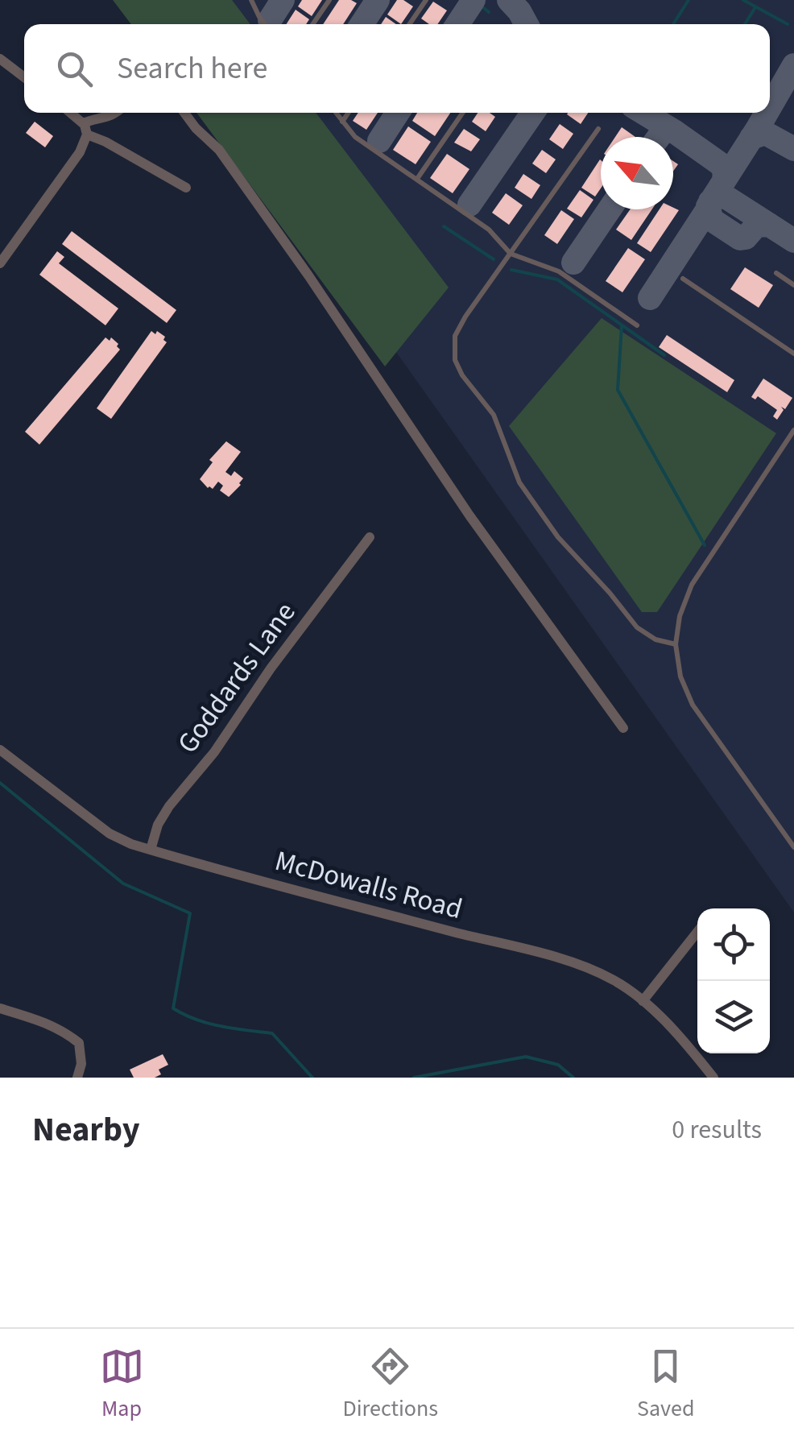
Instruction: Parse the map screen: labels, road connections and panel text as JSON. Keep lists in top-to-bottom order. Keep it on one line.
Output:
{"streets":{"street":["Goddards Lane","McDowalls Road"]},"crossings":[["Goddards Lane","McDowalls Road"]],"north":"top left","page":{"search":"Search here","heading":["Nearby","0 results"],"nav":["Map","Directions","Saved"]}}
